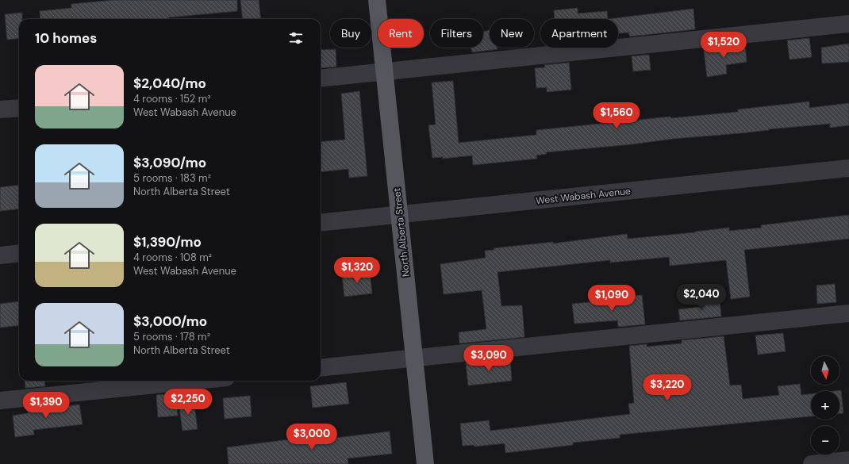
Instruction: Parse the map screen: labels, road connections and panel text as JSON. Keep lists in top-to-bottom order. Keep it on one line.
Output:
{"streets":{"main road":["North Alberta Street"],"street":["West Wabash Avenue"]},"crossings":[["West Wabash Avenue","North Alberta Street"]],"north":"bottom","page":{"chip":["Buy","Rent","Filters","New","Apartment"],"heading":"10 homes","price":["$1,520","$1,560","$1,320","$2,040","$1,090","$3,090","$3,220","$2,250","$1,390","$3,000"],"list":[{"name":"$2,040/mo","note":"4 rooms · 152 m² · West Wabash Avenue"},{"name":"$3,090/mo","note":"5 rooms · 183 m² · North Alberta Street"},{"name":"$1,390/mo","note":"4 rooms · 108 m² · West Wabash Avenue"},{"name":"$3,000/mo","note":"5 rooms · 178 m² · North Alberta Street"}],"map_buttons":["+","−"]}}
